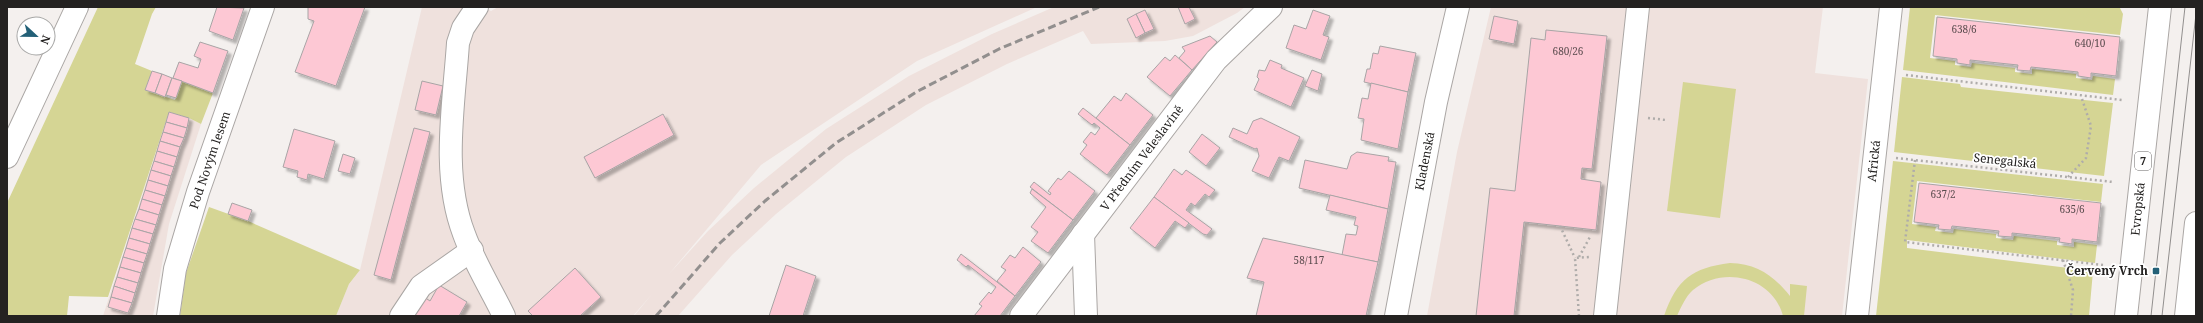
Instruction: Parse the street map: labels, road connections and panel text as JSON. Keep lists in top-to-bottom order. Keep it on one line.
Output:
{"streets":{"street":["V Předním Veleslavíně","Pod Novým lesem","Kladenská","Africká","7","Evropská"],"path":["Senegalská"]},"places":{"transit":["Červený Vrch"]},"house_numbers":["638/6","640/10","680/26","637/2","635/6","58/117"],"north":"right"}
